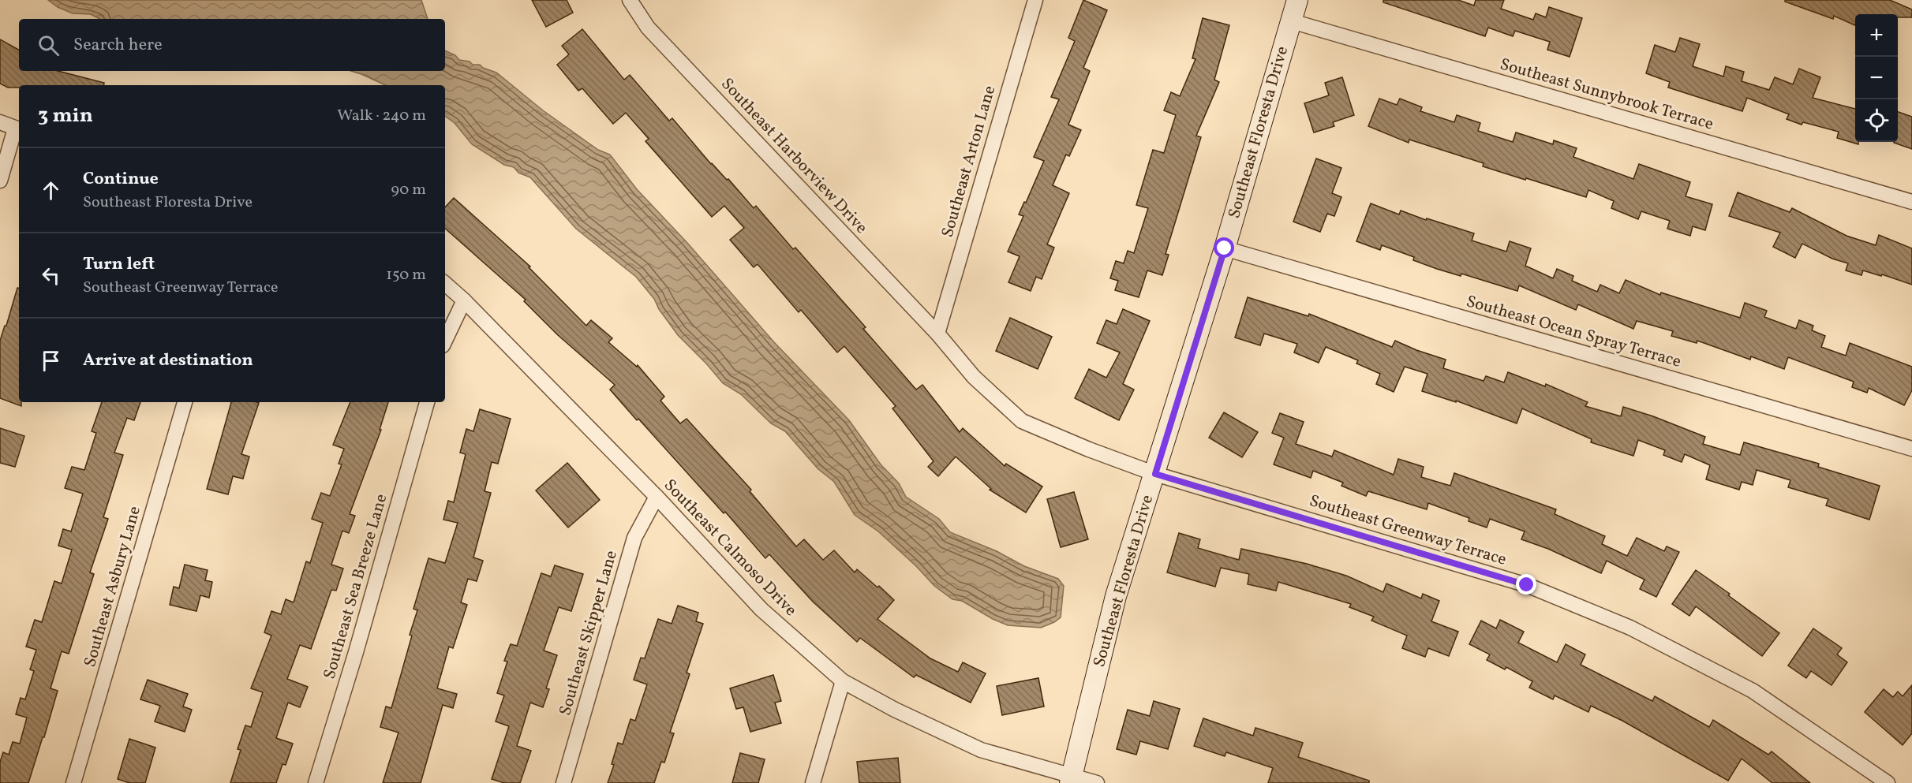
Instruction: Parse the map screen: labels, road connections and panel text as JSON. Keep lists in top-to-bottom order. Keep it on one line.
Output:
{"streets":{"street":["Southeast Sunnybrook Terrace","Southeast Floresta Drive","Southeast Harborview Drive","Southeast Arton Lane","Southeast Ocean Spray Terrace","Southeast Greenway Terrace","Southeast Calmoso Drive","Southeast Asbury Lane","Southeast Sea Breeze Lane","Southeast Skipper Lane"]},"crossings":[["Southeast Sunnybrook Terrace","Southeast Floresta Drive"],["Southeast Floresta Drive","Southeast Harborview Drive"],["Southeast Floresta Drive","Southeast Ocean Spray Terrace"],["Southeast Floresta Drive","Southeast Greenway Terrace"],["Southeast Floresta Drive","Southeast Calmoso Drive"],["Southeast Harborview Drive","Southeast Arton Lane"],["Southeast Harborview Drive","Southeast Greenway Terrace"],["Southeast Calmoso Drive","Southeast Skipper Lane"]],"page":{"map_buttons":["+","−"],"search":"Search here","heading":["3 min","Walk · 240 m"],"list":[["Continue","Southeast Floresta Drive","90 m"],["Turn left","Southeast Greenway Terrace","150 m"],"Arrive at destination"]}}
